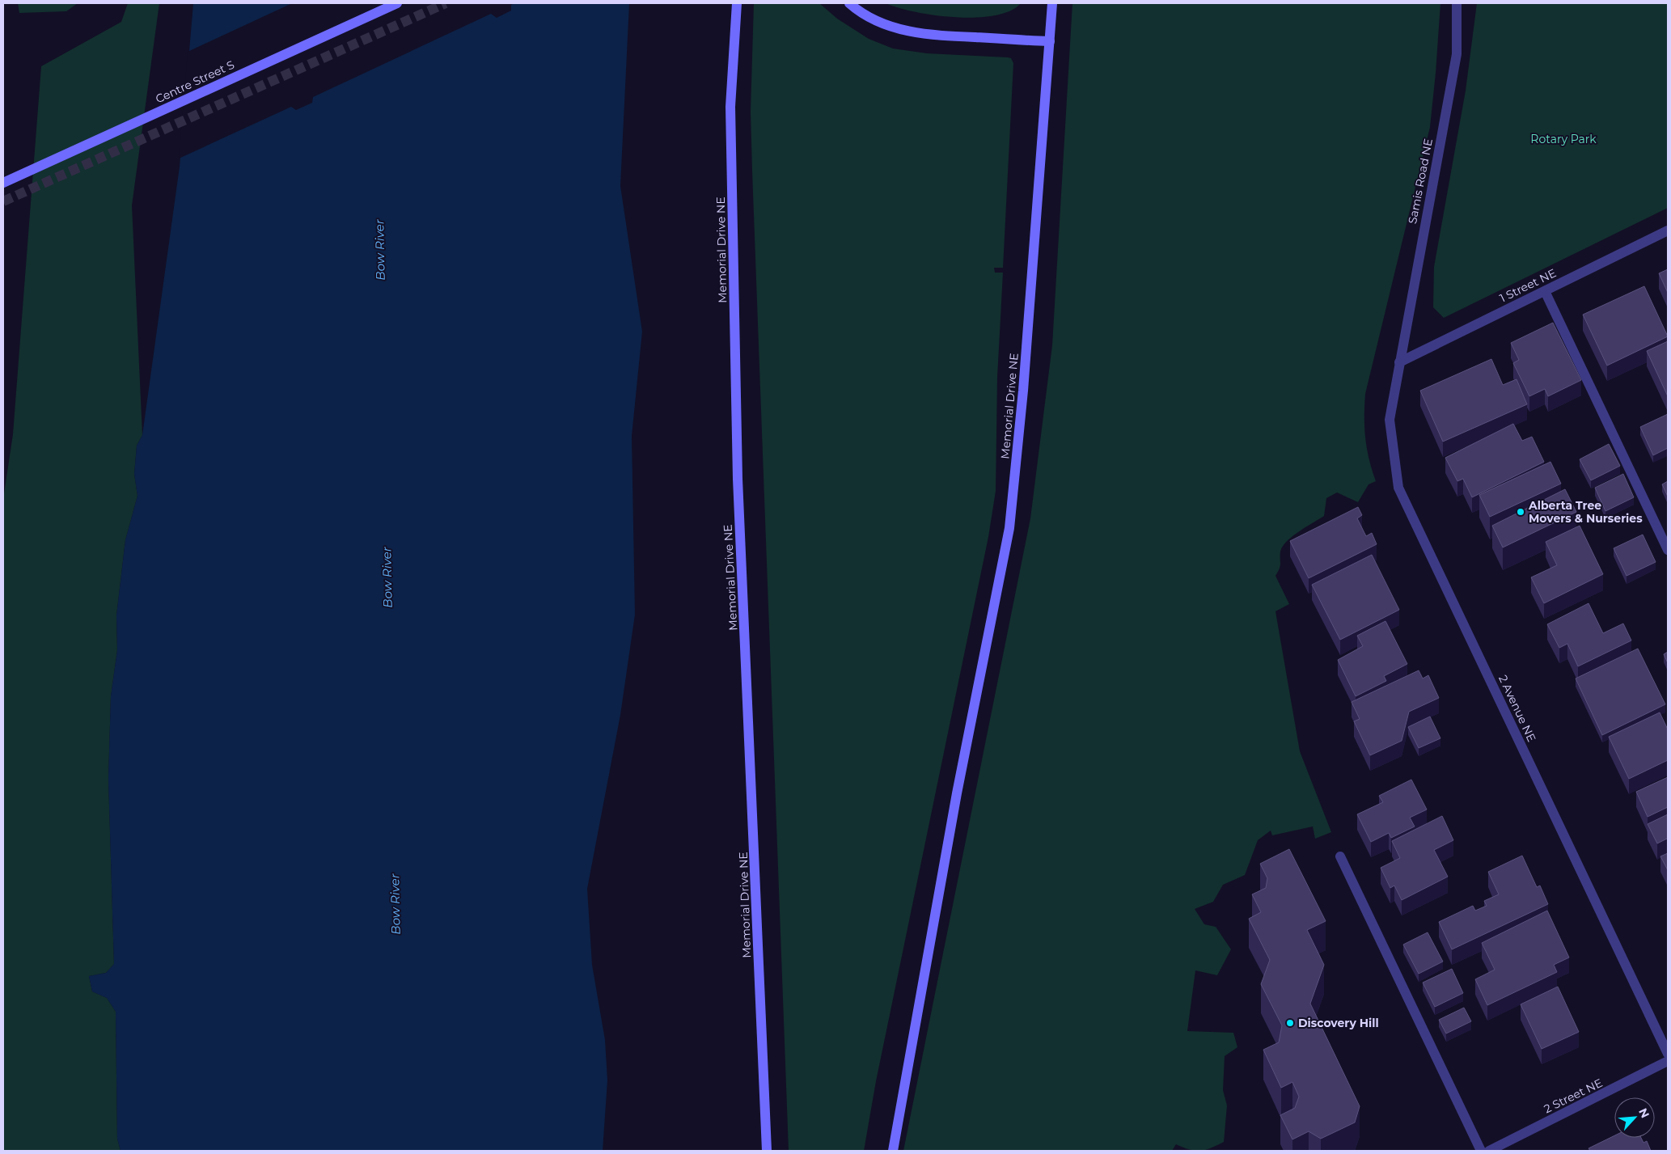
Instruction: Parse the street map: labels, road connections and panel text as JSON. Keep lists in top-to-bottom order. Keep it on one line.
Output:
{"streets":{"main road":["Centre Street S","Memorial Drive NE"],"street":["Samis Road NE","1 Street NE","2 Avenue NE","2 Street NE"]},"crossings":[["Samis Road NE","1 Street NE"],["Samis Road NE","2 Avenue NE"],["1 Street NE","2 Avenue NE"]],"water":["Bow River"],"parks":["Rotary Park"],"places":["Alberta Tree Movers & Nurseries","Discovery Hill"],"north":"top right"}
